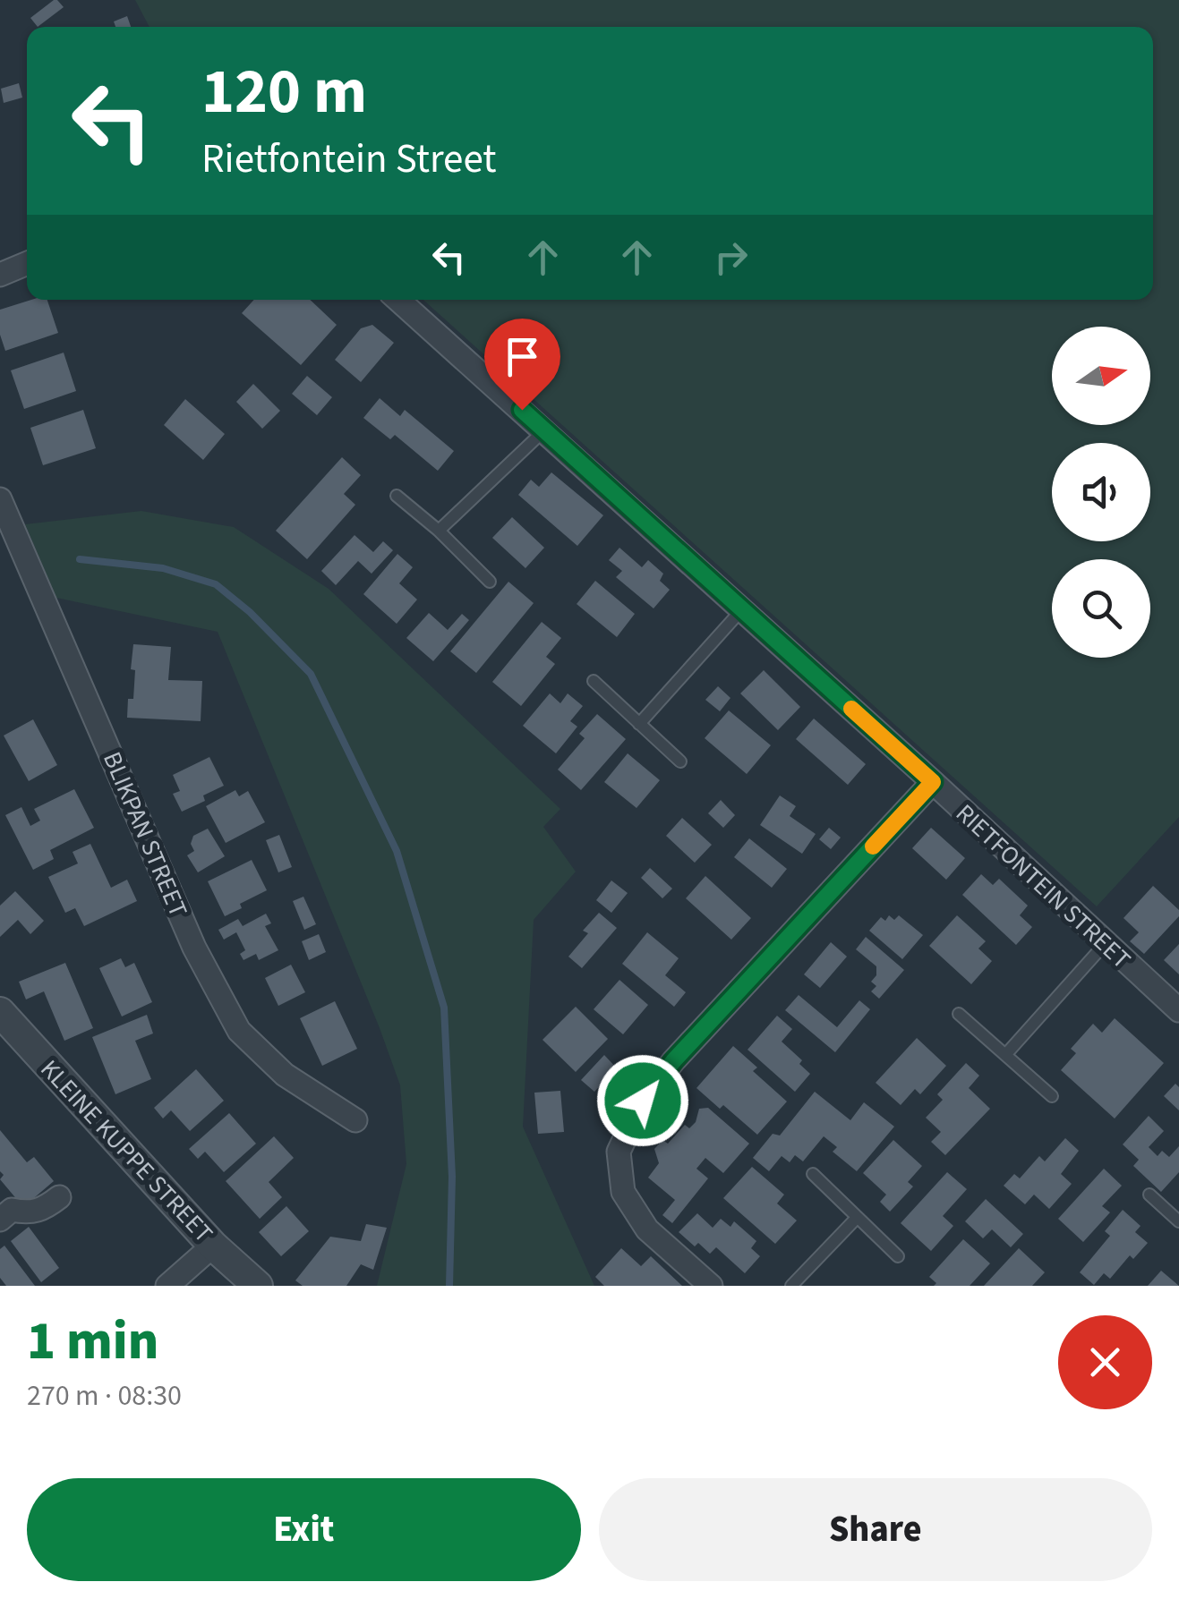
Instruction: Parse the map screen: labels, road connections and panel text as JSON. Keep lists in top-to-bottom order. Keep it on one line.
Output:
{"streets":{"street":["BLIKPAN STREET","RIETFONTEIN STREET","KLEINE KUPPE STREET"]},"north":"right","page":{"turn":["120 m","Rietfontein Street"],"heading":["1 min","270 m · 08:30"],"buttons":["Exit","Share"]}}
